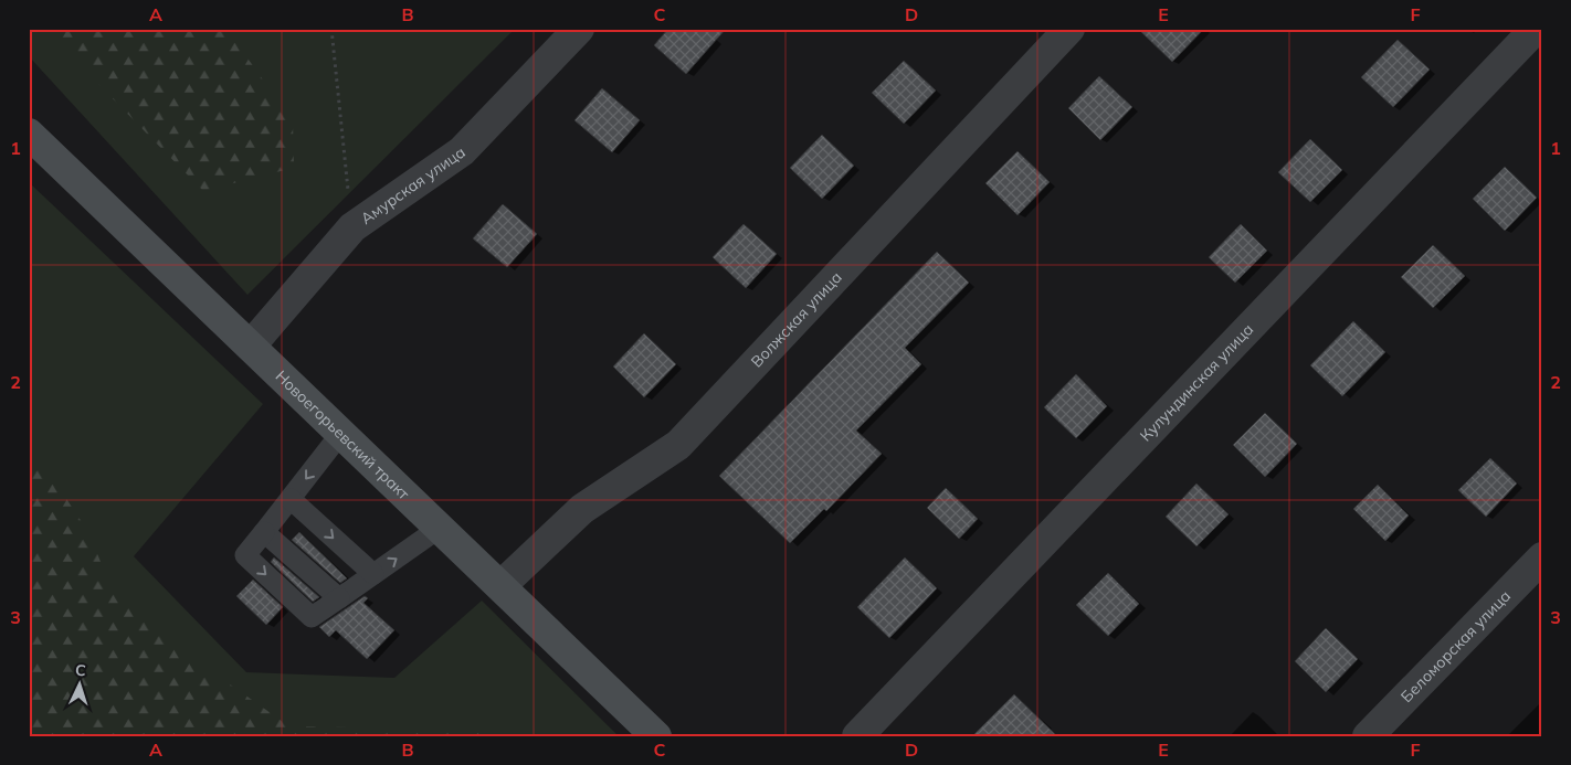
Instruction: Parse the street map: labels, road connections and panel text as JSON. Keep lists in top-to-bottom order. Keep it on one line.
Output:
{"streets":{"main road":["Новоегорьевский тракт"],"street":["Амурская улица","Волжская улица","Кулундинская улица","Беломорская улица"]},"crossings":[["Амурская улица","Новоегорьевский тракт"],["Волжская улица","Новоегорьевский тракт"]],"north":"top","grid":{"columns":["A","B","C","D","E","F"],"rows":["1","2","3"]}}
